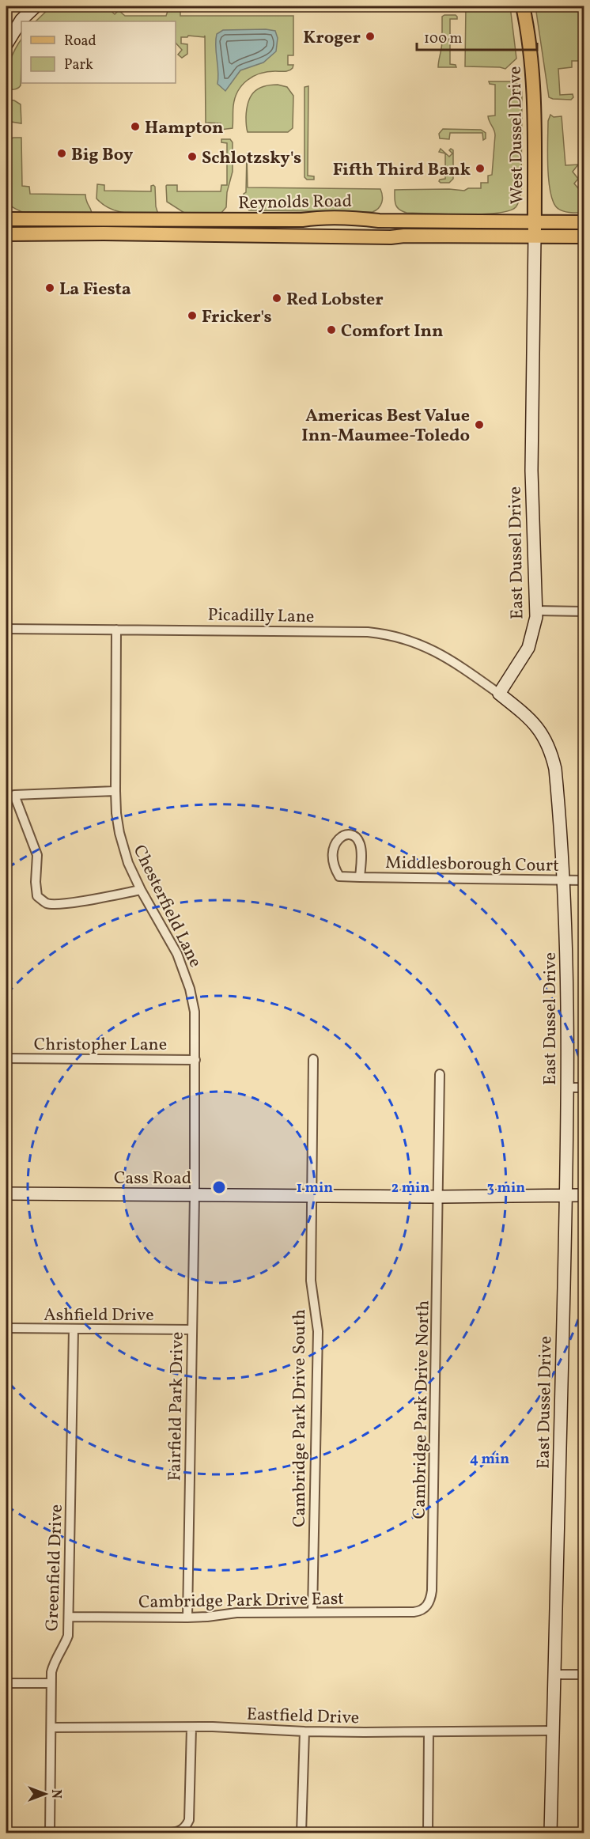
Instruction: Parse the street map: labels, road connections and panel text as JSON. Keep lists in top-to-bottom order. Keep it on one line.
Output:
{"streets":{"main road":["West Dussel Drive","Reynolds Road"],"street":["East Dussel Drive","Picadilly Lane","Middlesborough Court","Chesterfield Lane","Christopher Lane","Cass Road","Ashfield Drive","Fairfield Park Drive","Cambridge Park Drive North","Cambridge Park Drive South","Greenfield Drive","Cambridge Park Drive East","Eastfield Drive"]},"crossings":[["West Dussel Drive","Reynolds Road"],["West Dussel Drive","East Dussel Drive"],["Reynolds Road","East Dussel Drive"],["East Dussel Drive","Picadilly Lane"],["East Dussel Drive","Middlesborough Court"],["East Dussel Drive","Cass Road"],["East Dussel Drive","Eastfield Drive"],["Picadilly Lane","Chesterfield Lane"],["Chesterfield Lane","Christopher Lane"],["Chesterfield Lane","Cass Road"],["Chesterfield Lane","Fairfield Park Drive"],["Cass Road","Fairfield Park Drive"],["Cass Road","Cambridge Park Drive North"],["Cass Road","Cambridge Park Drive South"],["Ashfield Drive","Fairfield Park Drive"],["Ashfield Drive","Greenfield Drive"],["Fairfield Park Drive","Cambridge Park Drive East"],["Cambridge Park Drive North","Cambridge Park Drive East"],["Cambridge Park Drive South","Cambridge Park Drive East"],["Greenfield Drive","Cambridge Park Drive East"],["Greenfield Drive","Eastfield Drive"]],"places":["Kroger","Hampton","Big Boy","Schlotzsky's","Fifth Third Bank","La Fiesta","Red Lobster","Fricker's","Comfort Inn","Americas Best Value Inn-Maumee-Toledo"],"legend":["Road","Park"],"scale_bar":"100 m","north":"right","rings":["1 min","2 min","3 min","4 min"]}
